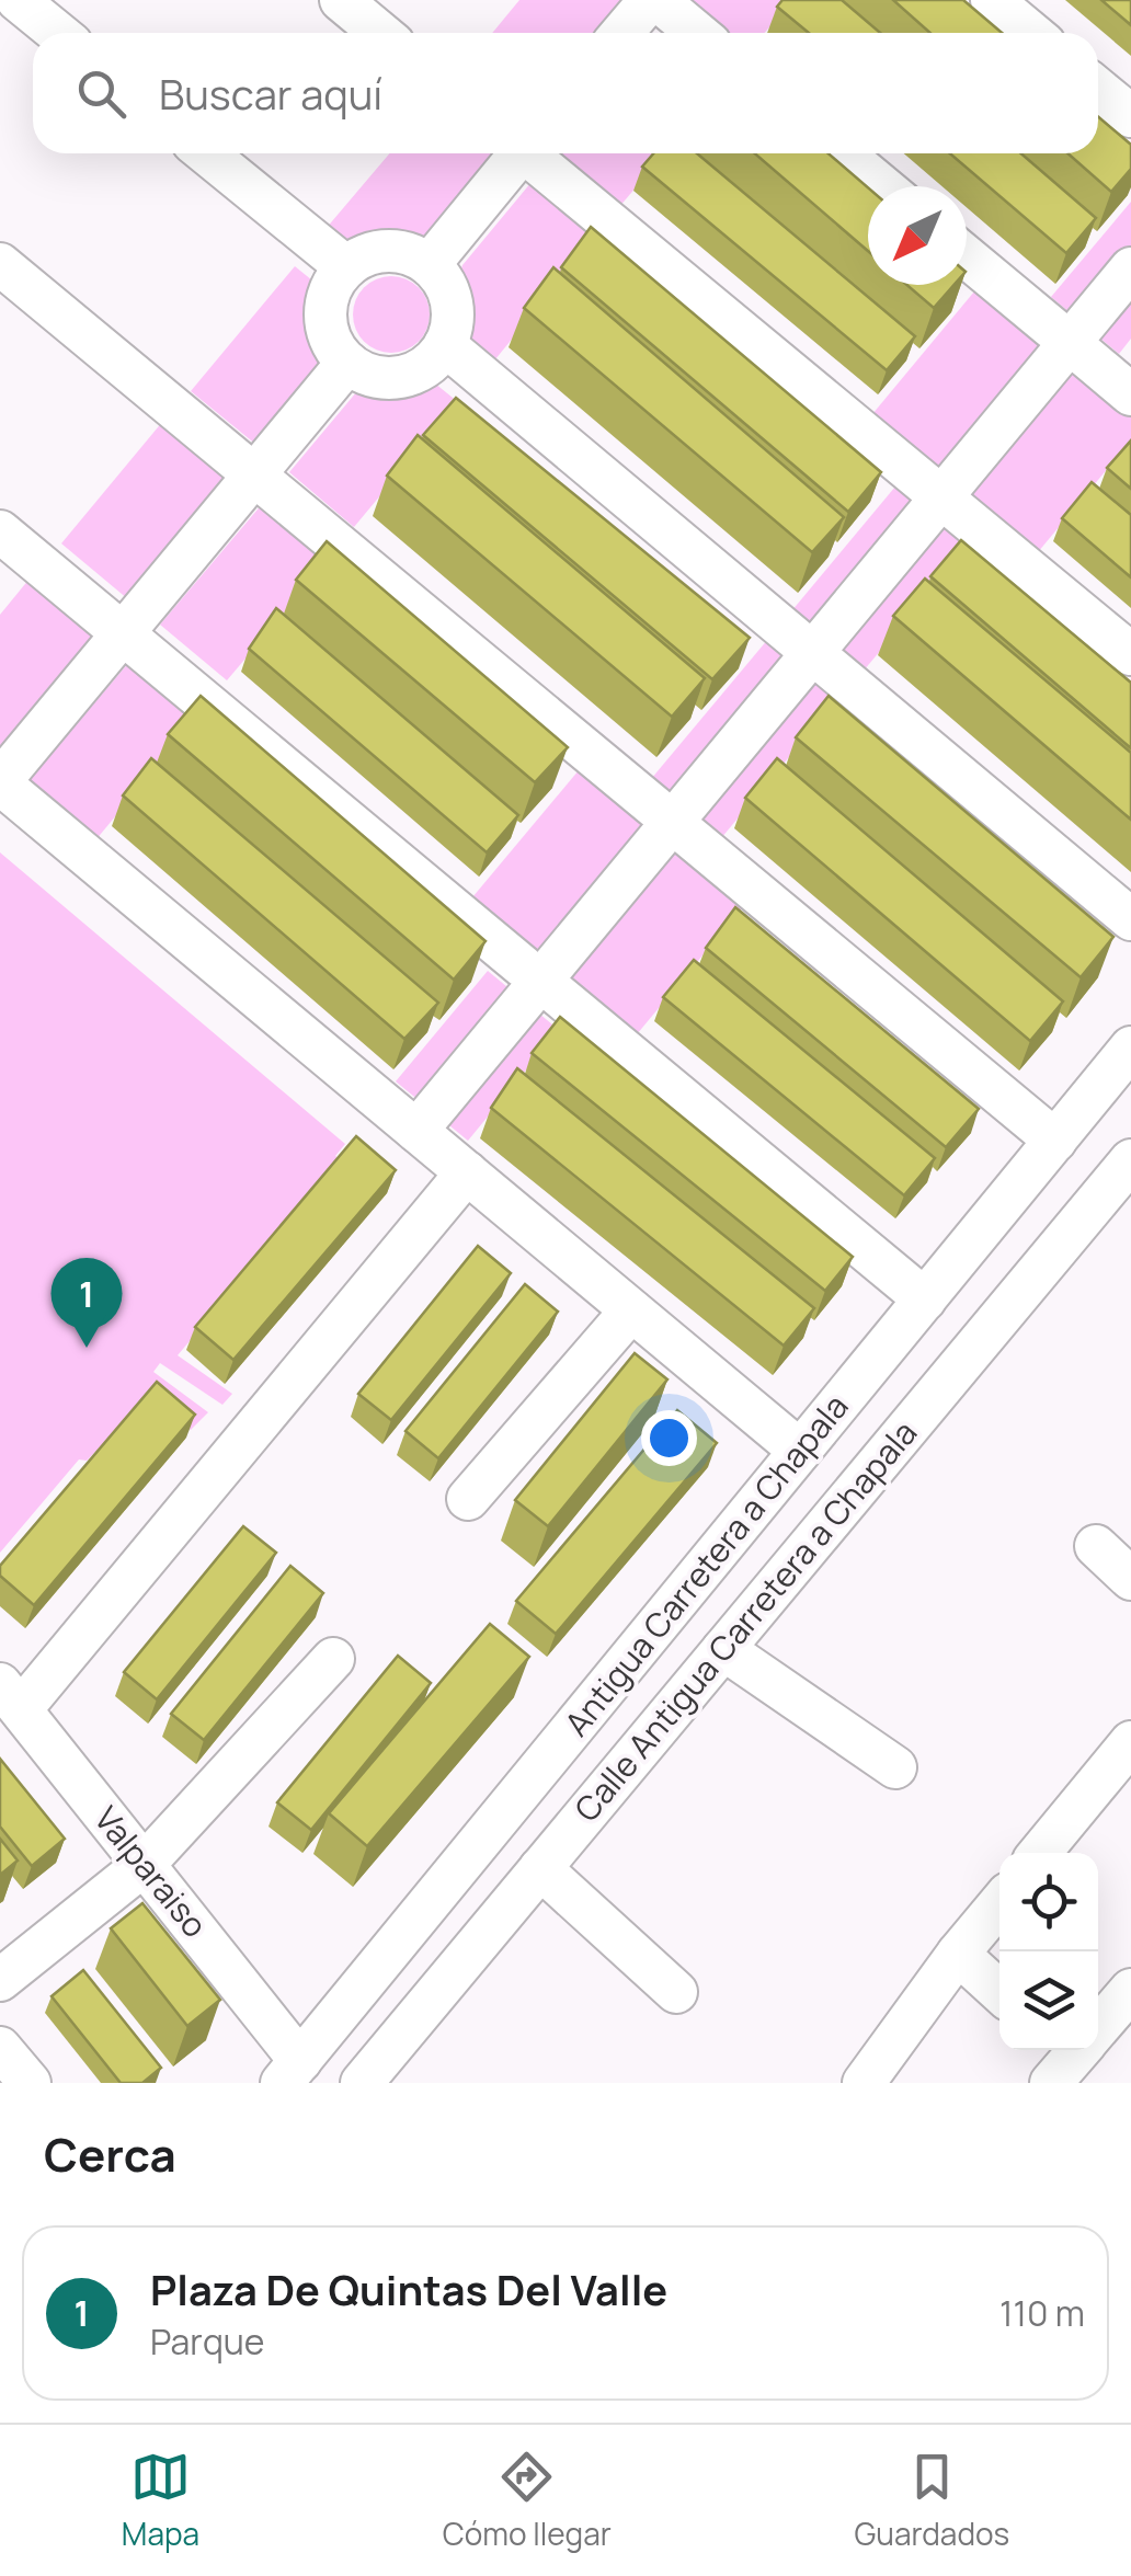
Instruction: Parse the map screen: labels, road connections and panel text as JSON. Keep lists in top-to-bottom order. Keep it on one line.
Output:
{"streets":{"street":["Antigua Carretera a Chapala","Calle Antigua Carretera a Chapala","Valparaiso"]},"crossings":[["Antigua Carretera a Chapala","Valparaiso"]],"north":"bottom left","page":{"search":"Buscar aquí","pins":"1","heading":"Cerca","list":[{"mark":"1","name":"Plaza De Quintas Del Valle","note":"Parque","value":"110 m"}],"nav":["Mapa","Cómo llegar","Guardados"]}}
